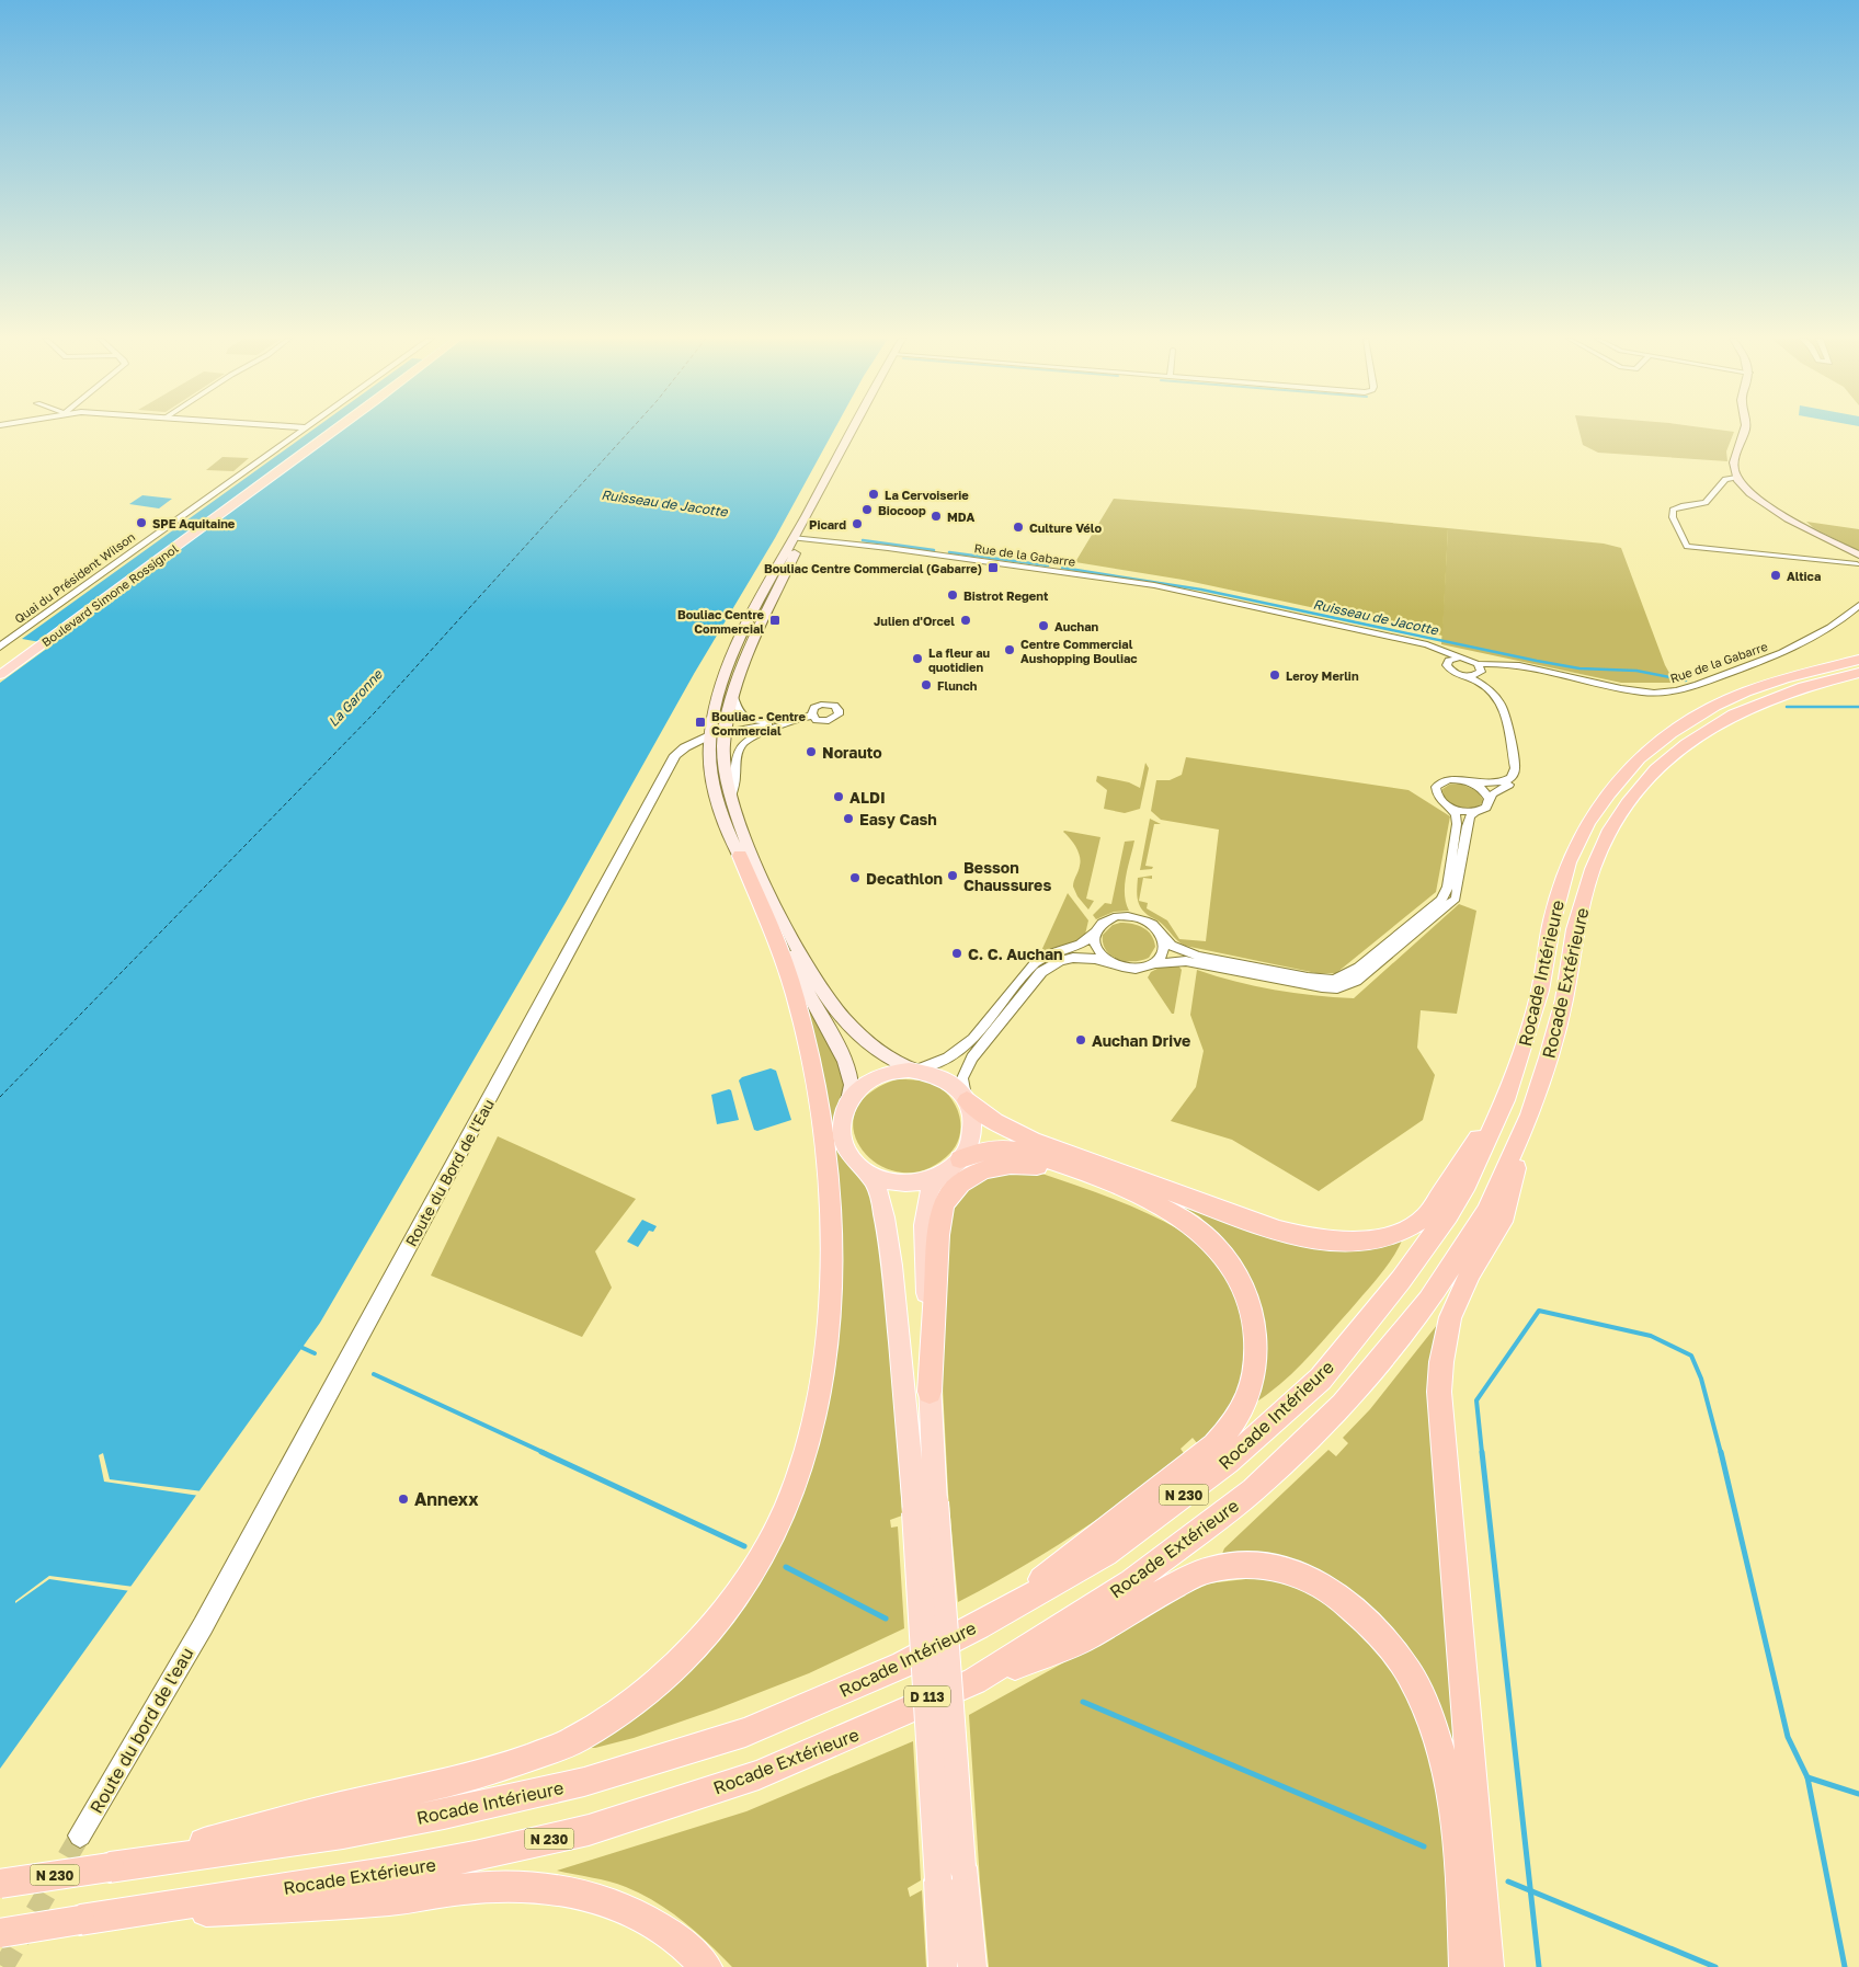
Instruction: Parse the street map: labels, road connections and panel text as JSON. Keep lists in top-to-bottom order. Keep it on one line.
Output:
{"streets":{"highway":["Rocade Intérieure","Rocade Extérieure","N 230"],"main road":["Boulevard Simone Rossignol","D 113"],"street":["Rue de la Gabarre","Quai du Président Wilson","Route du Bord de l'Eau","Route du bord de l'eau"]},"crossings":[["Rocade Intérieure","N 230"],["Rocade Extérieure","N 230"],["Route du Bord de l'Eau","Route du bord de l'eau"]],"water":["Ruisseau de Jacotte","La Garonne"],"places":{"other":["La Cervoiserie","Biocoop","MDA","SPE Aquitaine","Picard","Culture Vélo","Altica","Bistrot Regent","Julien d'Orcel","Auchan","Centre Commercial Aushopping Bouliac","La fleur au quotidien","Leroy Merlin","Flunch","Norauto","ALDI","Easy Cash","Besson Chaussures","Decathlon","C. C. Auchan","Auchan Drive","Annexx"],"transit":["Bouliac Centre Commercial (Gabarre)","Bouliac Centre Commercial","Bouliac - Centre Commercial"]}}
